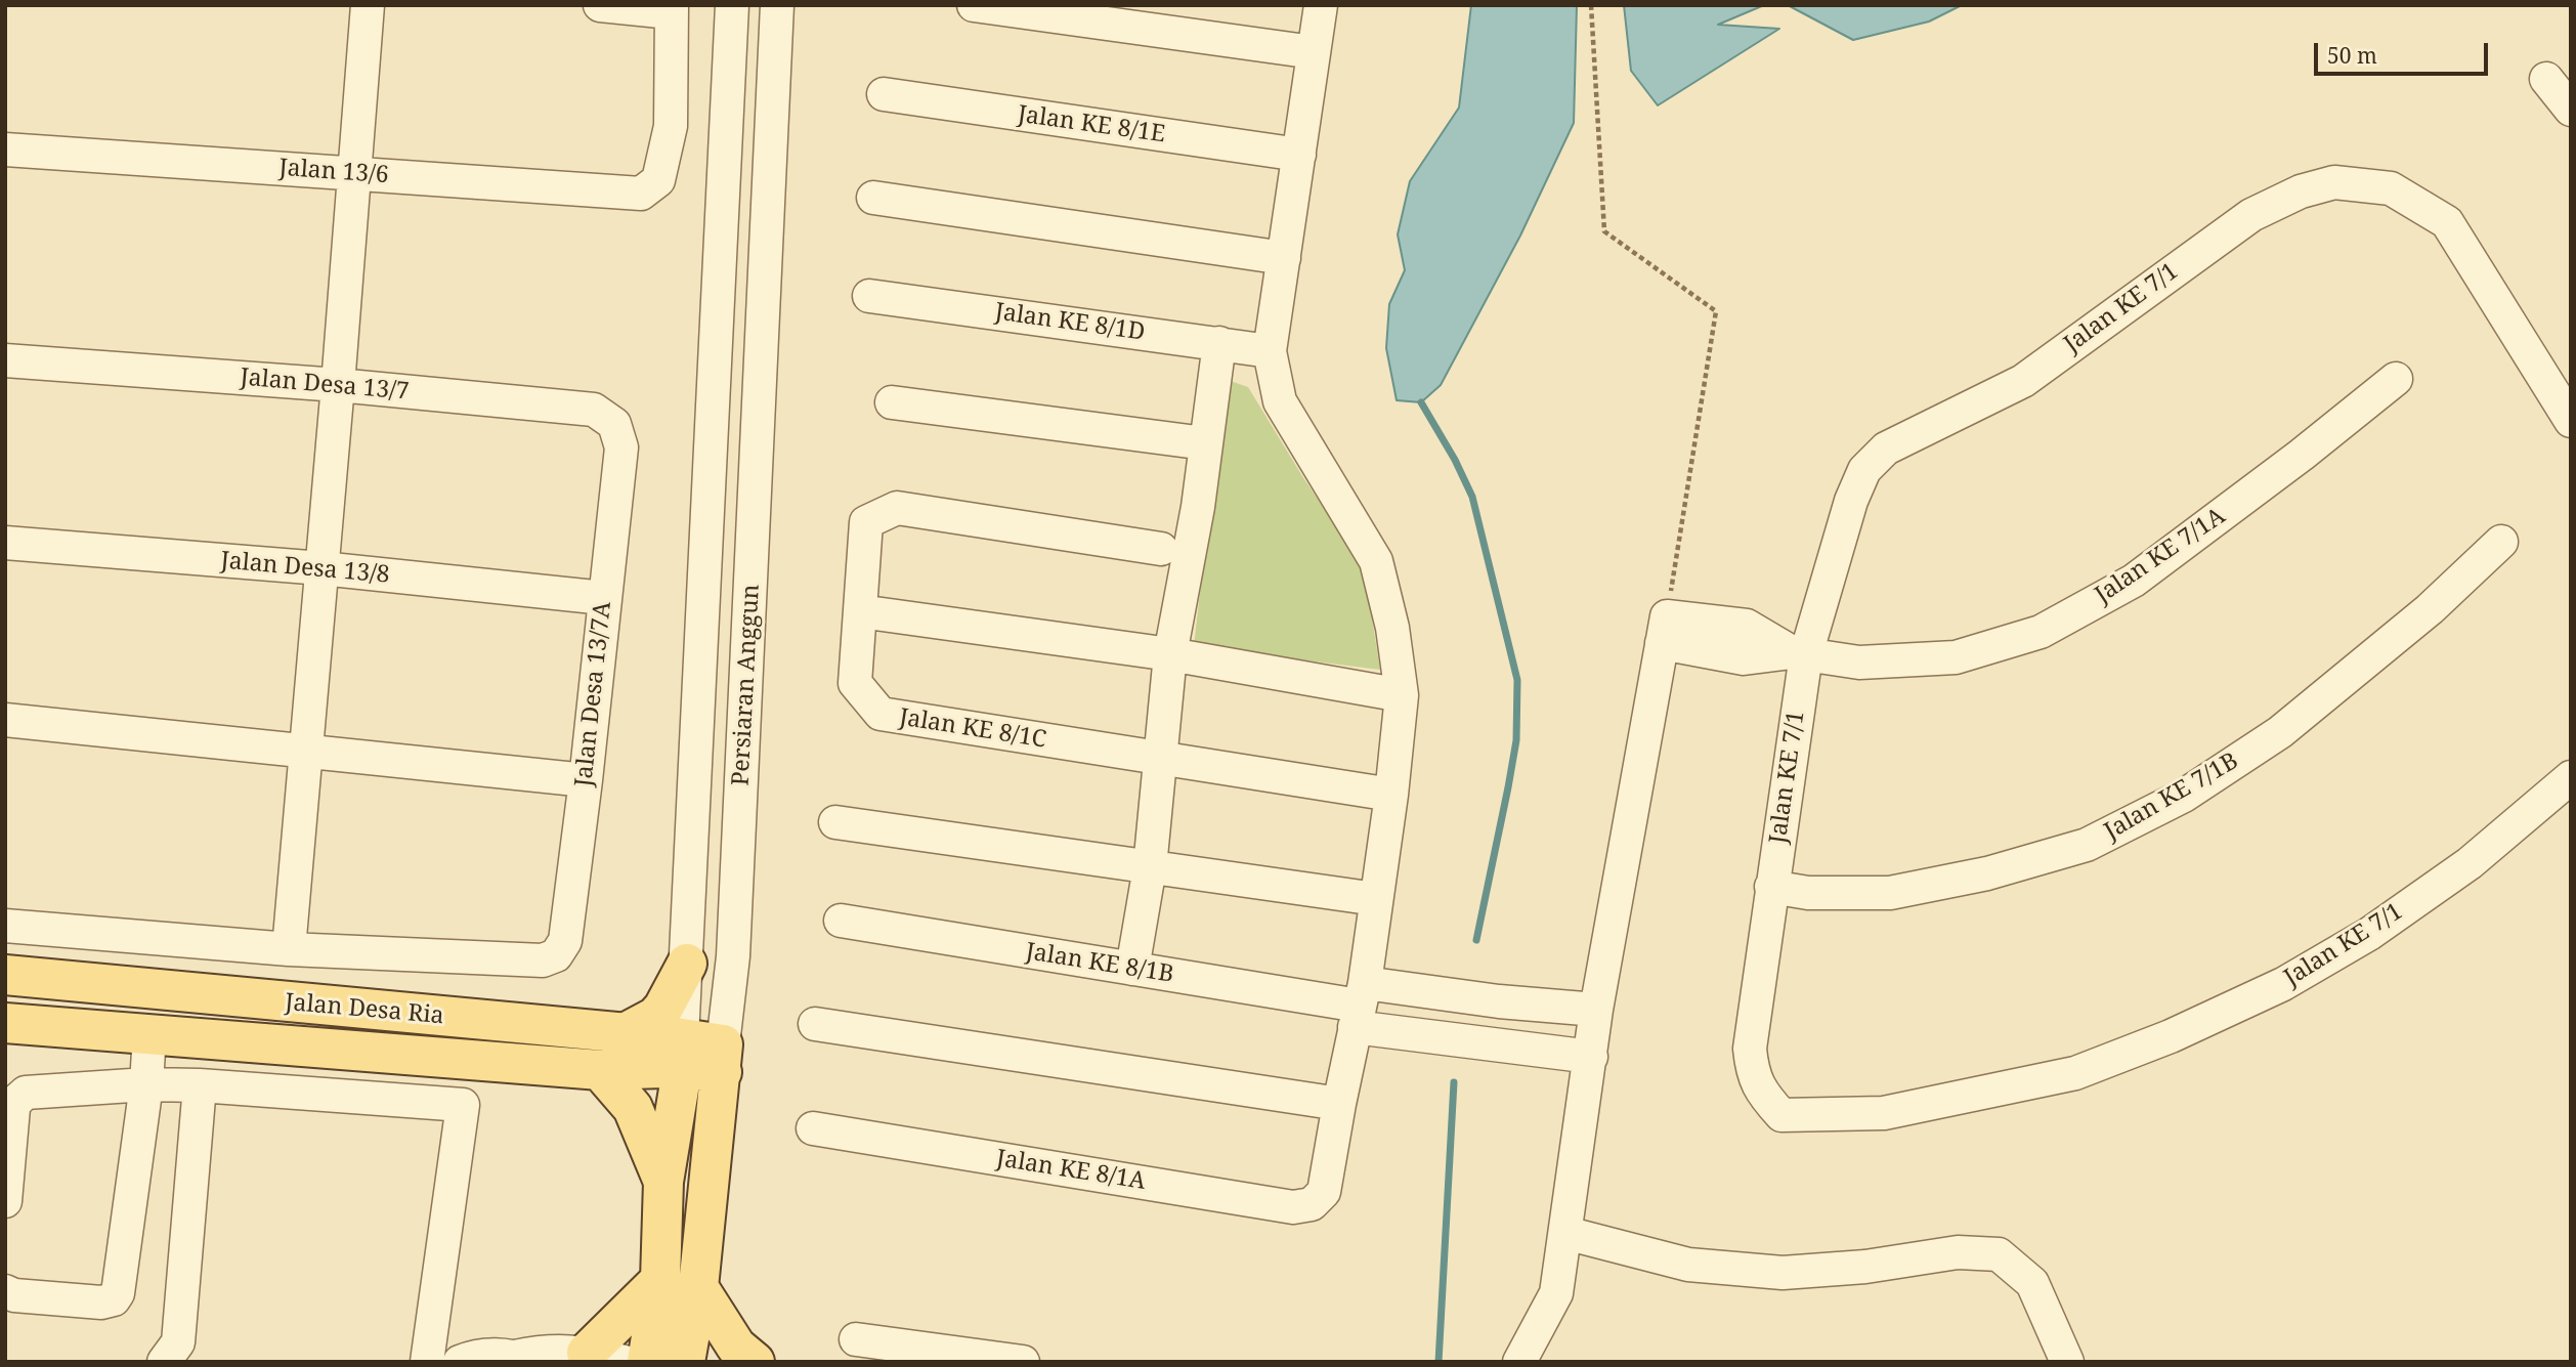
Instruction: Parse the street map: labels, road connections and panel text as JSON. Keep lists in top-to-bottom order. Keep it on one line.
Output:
{"streets":{"main road":["Persiaran Anggun","Jalan Desa Ria"],"street":["Jalan KE 8/1E","Jalan 13/6","Jalan KE 7/1","Jalan KE 8/1D","Jalan Desa 13/7","Jalan KE 7/1A","Jalan Desa 13/8","Jalan Desa 13/7A","Jalan KE 8/1C","Jalan KE 7/1B","Jalan KE 8/1B","Jalan KE 8/1A"]},"crossings":[["Jalan KE 7/1","Jalan KE 7/1A"],["Jalan KE 7/1","Jalan KE 7/1B"],["Jalan Desa 13/7","Jalan Desa 13/7A"],["Jalan Desa 13/8","Jalan Desa 13/7A"],["Persiaran Anggun","Jalan Desa Ria"]],"scale_bar":"50 m"}
